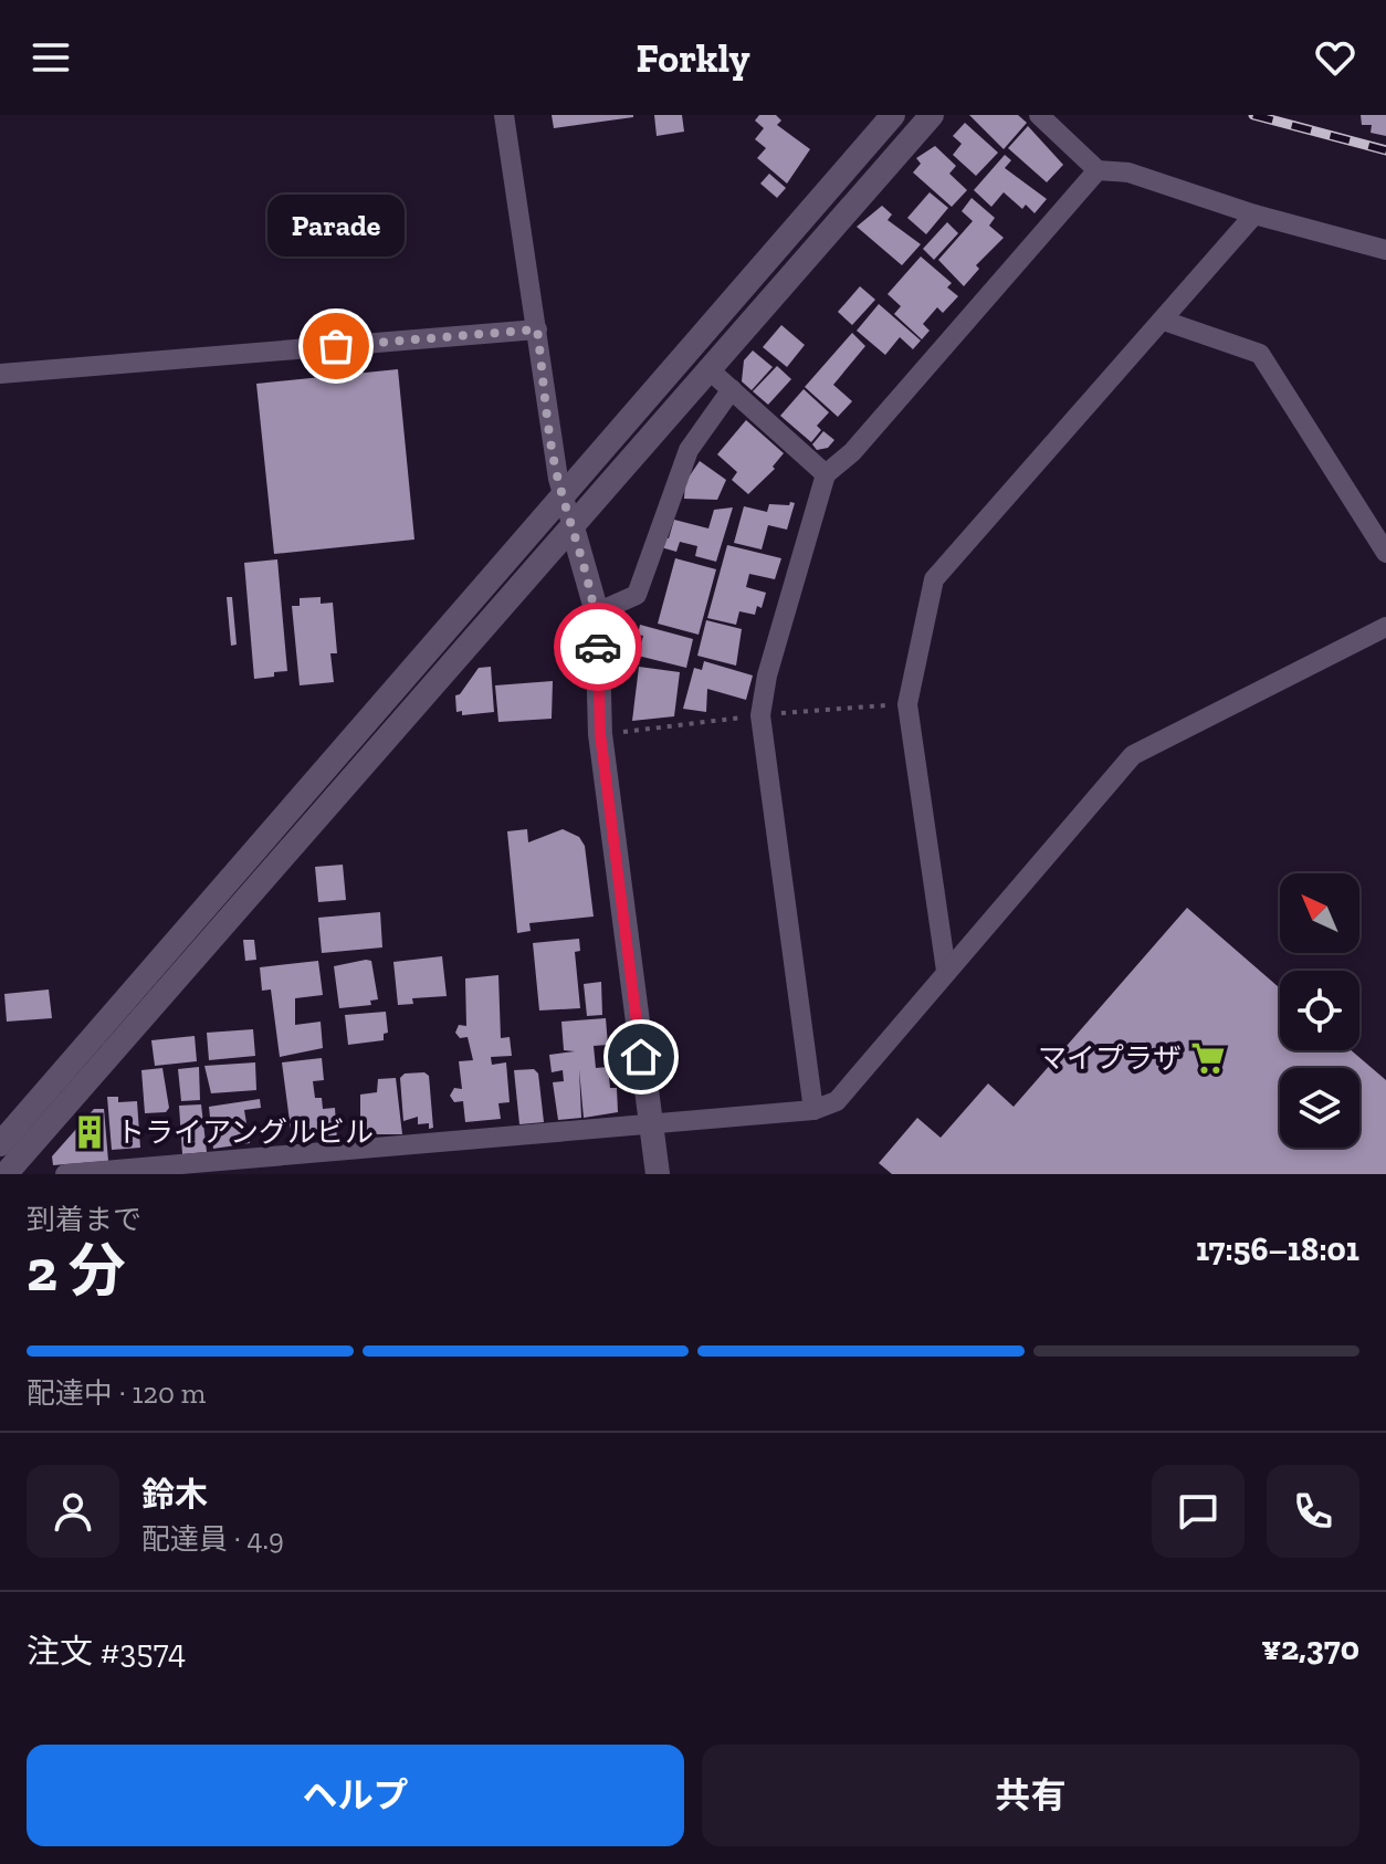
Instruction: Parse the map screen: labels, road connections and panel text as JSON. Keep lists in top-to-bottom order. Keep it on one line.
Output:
{"places":{"other":["Parade"],"supermarket":["マイプラザ"],"building":["トライアングルビル"]},"north":"top left","page":{"header":"Forkly","bubble":"Parade","heading":["2 分","到着まで","17:56–18:01"],"panel":["鈴木","配達員 · 4.9","注文 #3574","¥2,370"],"bar":"配達中 · 120 m","buttons":["ヘルプ","共有"]}}
